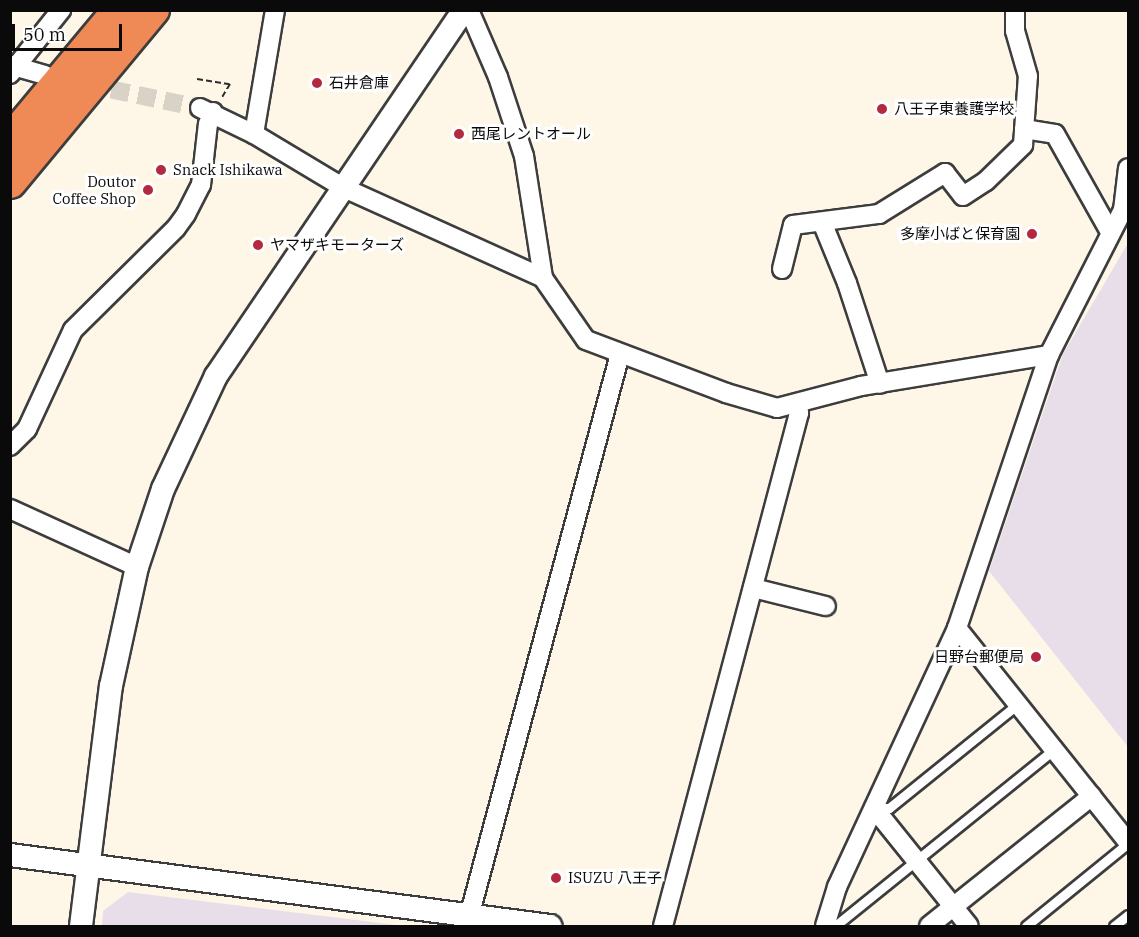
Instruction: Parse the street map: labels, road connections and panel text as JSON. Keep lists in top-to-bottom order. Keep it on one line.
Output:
{"places":["石井倉庫","八王子東養護学校","西尾レントオール","Snack Ishikawa","Doutor Coffee Shop","多摩小ばと保育園","ヤマザキモーターズ","日野台郵便局","ISUZU 八王子"],"scale_bar":"50 m"}
